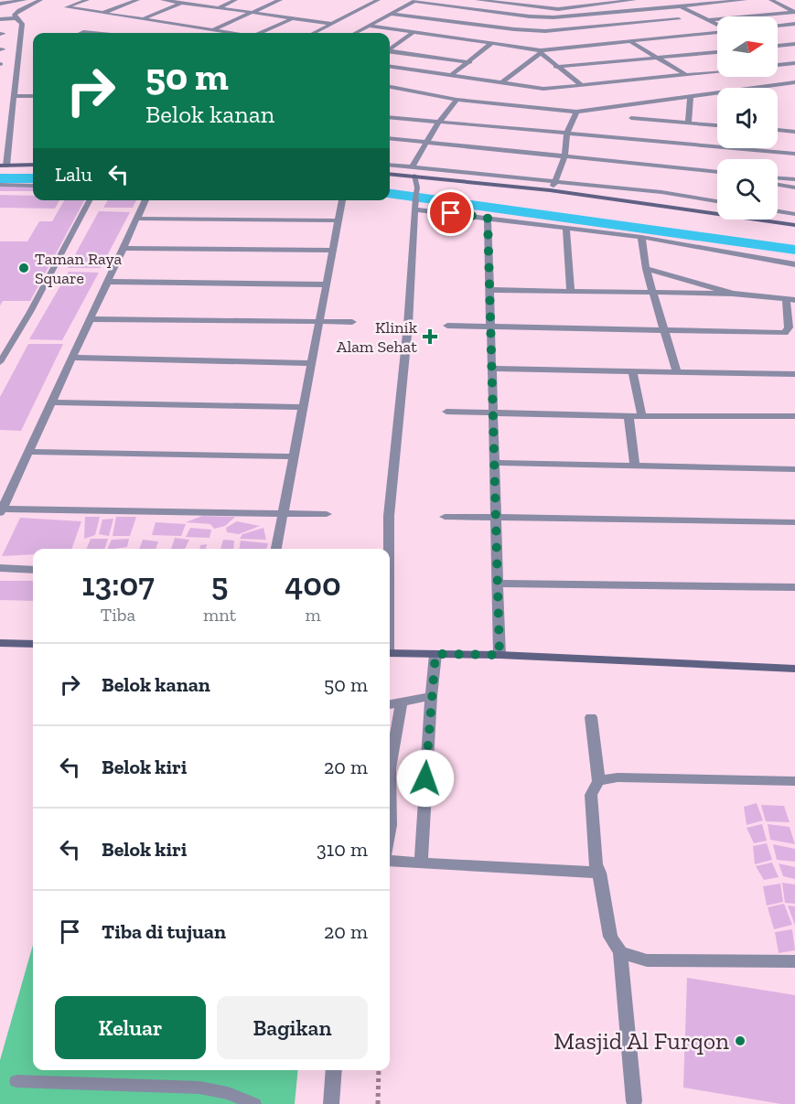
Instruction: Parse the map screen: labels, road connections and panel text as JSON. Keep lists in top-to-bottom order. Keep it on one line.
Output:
{"places":{"other":["Taman Raya Square","Masjid Al Furqon"],"health":["Klinik Alam Sehat"]},"north":"right","page":{"turn":["50 m","Belok kanan"],"then":"Lalu","eta":["13:07","Tiba","5","mnt","400","m"],"list":[{"name":"Belok kanan","value":"50 m"},{"name":"Belok kiri","value":"20 m"},{"name":"Belok kiri","value":"310 m"},{"name":"Tiba di tujuan","value":"20 m"}],"buttons":["Keluar","Bagikan"]}}
